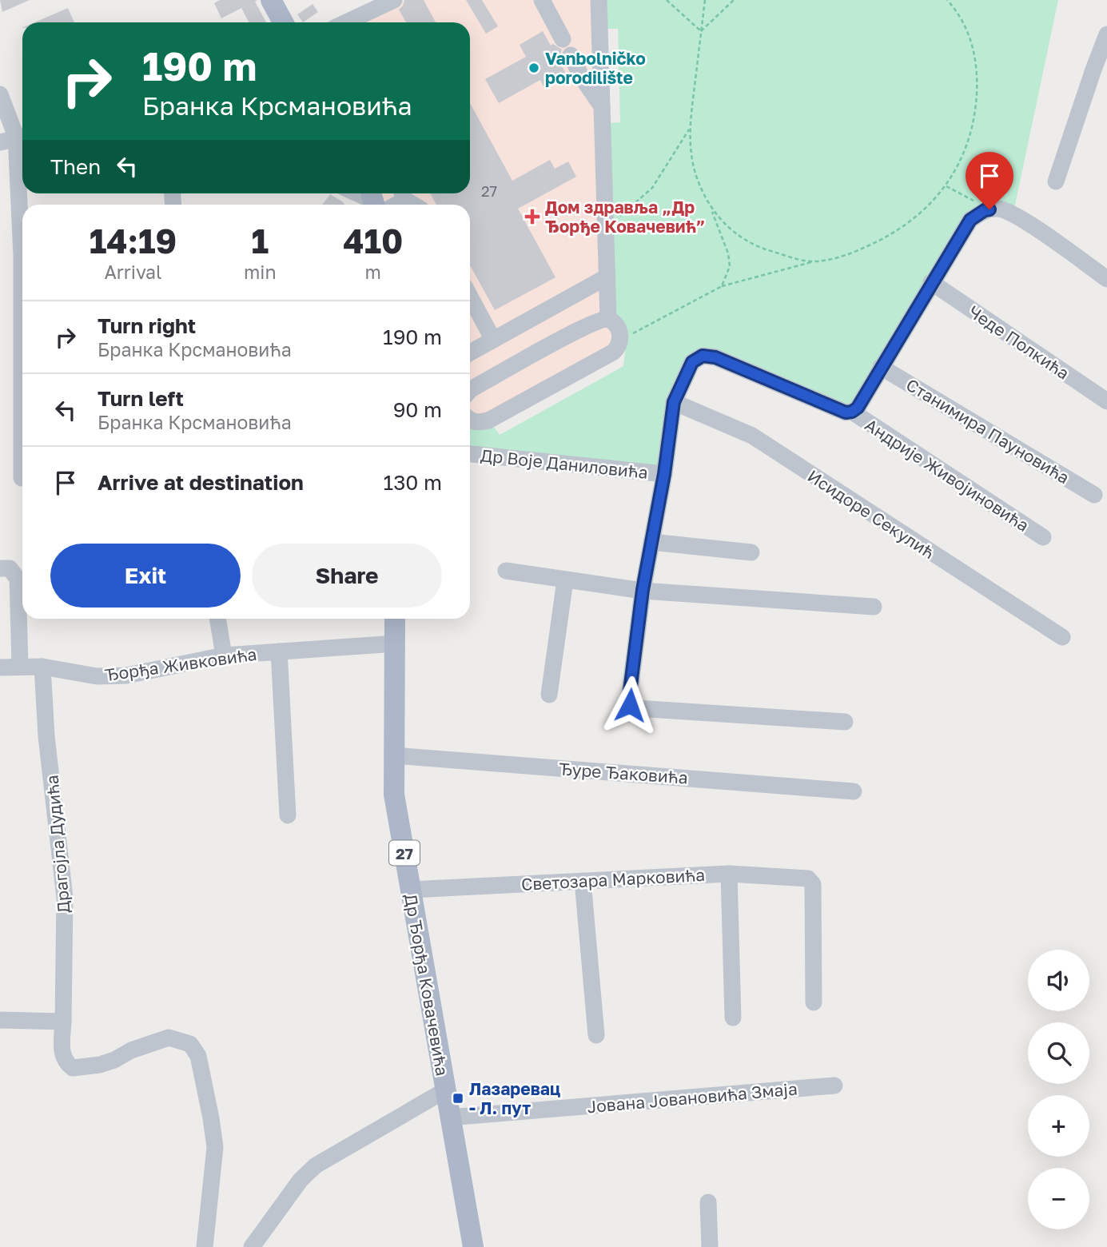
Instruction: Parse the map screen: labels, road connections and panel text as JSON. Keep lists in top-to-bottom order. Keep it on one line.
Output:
{"streets":{"main road":["27","Др Ђорђа Ковачевића"],"street":["Чеде Полкића","Станимира Пауновића","Др Воје Даниловића","Андрије Живојиновића","Исидоре Секулић","Ђорђа Живковића","Ђуре Ђаковића","Драгојла Дудића","Светозара Марковића","Јована Јовановића Змаја"]},"crossings":[["Андрије Живојиновића","Исидоре Секулић"],["Ђорђа Живковића","Драгојла Дудића"],["Ђорђа Живковића","Др Ђорђа Ковачевића"],["Ђуре Ђаковића","Др Ђорђа Ковачевића"],["27","Др Ђорђа Ковачевића"],["27","Јована Јовановића Змаја"],["Светозара Марковића","Др Ђорђа Ковачевића"]],"places":{"other":["Vanbolničko porodilište"],"health":["Дом здравља „Др Ђорђе Ковачевић”"],"transit":["Лазаревац - Л. пут"]},"house_numbers":["27"],"page":{"turn":["190 m","Бранка Крсмановића"],"then":"Then","eta":["14:19","Arrival","1","min","410","m"],"list":[{"name":"Turn right","note":"Бранка Крсмановића","value":"190 m"},{"name":"Turn left","note":"Бранка Крсмановића","value":"90 m"},{"name":"Arrive at destination","value":"130 m"}],"buttons":["Exit","Share"],"map_buttons":["+","−"]}}
